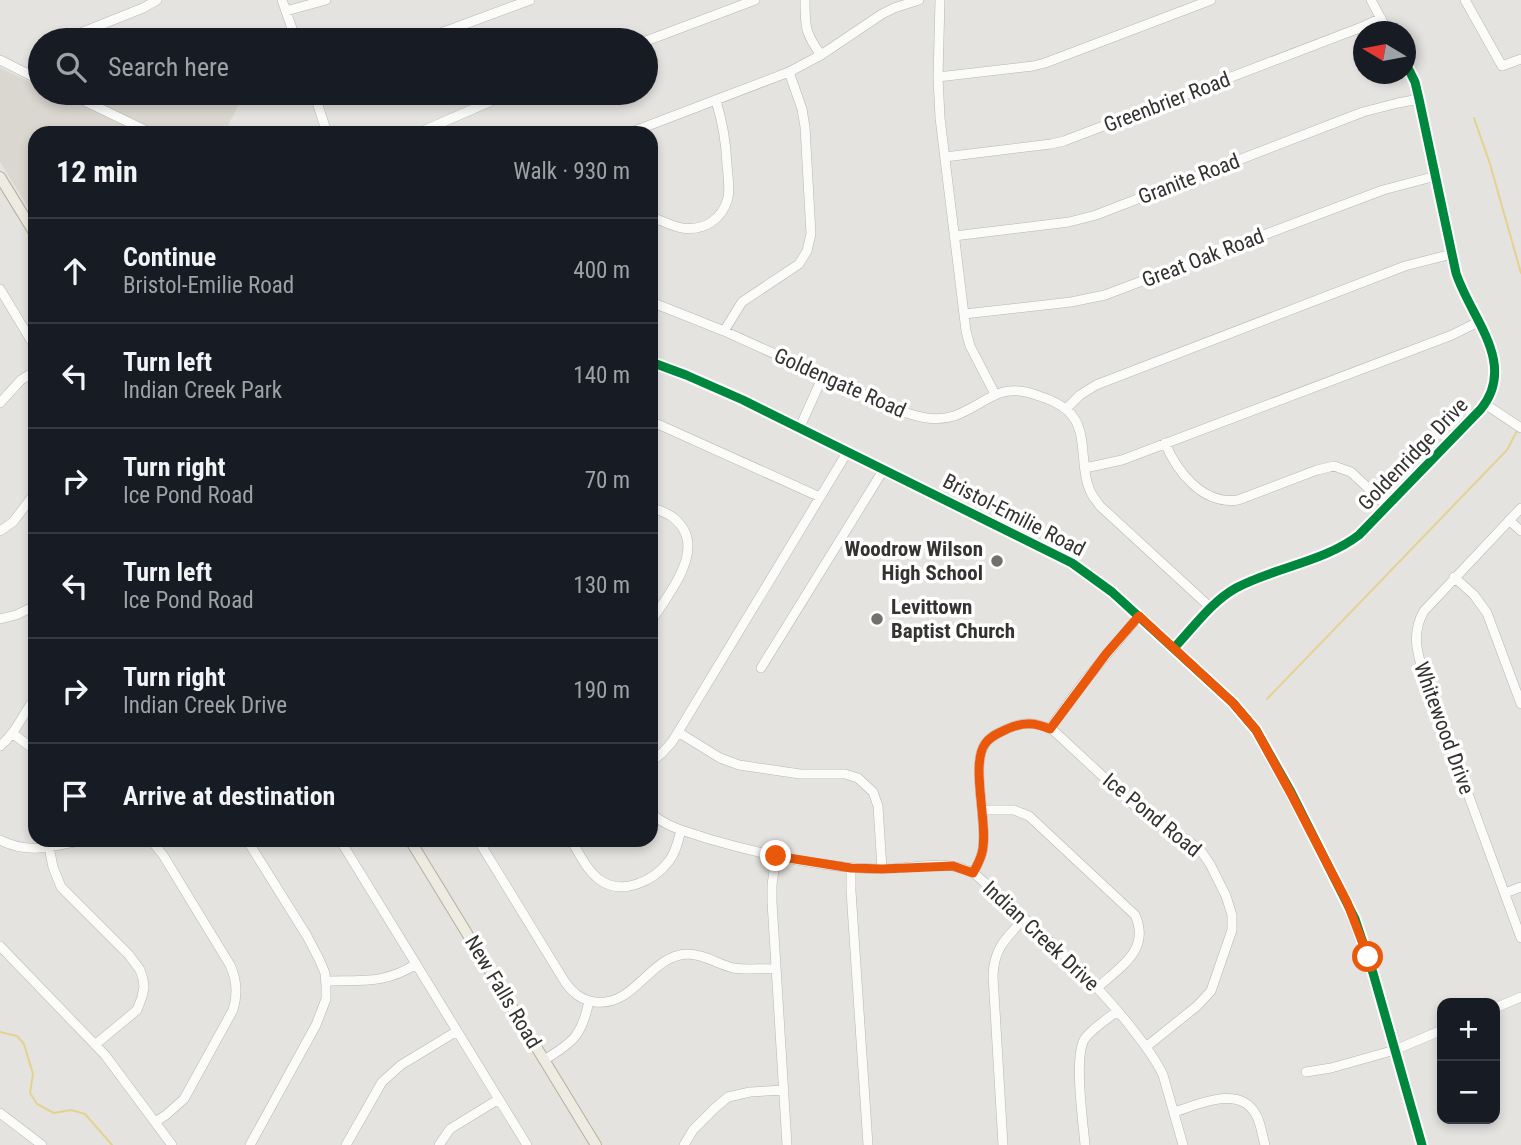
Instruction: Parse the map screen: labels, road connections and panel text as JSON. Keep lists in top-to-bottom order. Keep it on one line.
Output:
{"streets":{"main road":["New Falls Road"],"street":["Greenbrier Road","Granite Road","Great Oak Road","Goldengate Road","Goldenridge Drive","Bristol-Emilie Road","Whitewood Drive","Ice Pond Road","Indian Creek Drive"]},"crossings":[["Granite Road","Goldenridge Drive"],["Great Oak Road","Goldenridge Drive"],["Goldenridge Drive","Bristol-Emilie Road"],["Ice Pond Road","Indian Creek Drive"]],"places":["Woodrow Wilson High School","Levittown Baptist Church"],"north":"left","page":{"search":"Search here","heading":["12 min","Walk · 930 m"],"list":[["Continue","Bristol-Emilie Road","400 m"],["Turn left","Indian Creek Park","140 m"],["Turn right","Ice Pond Road","70 m"],["Turn left","Ice Pond Road","130 m"],["Turn right","Indian Creek Drive","190 m"],"Arrive at destination"],"map_buttons":["+","−"]}}
